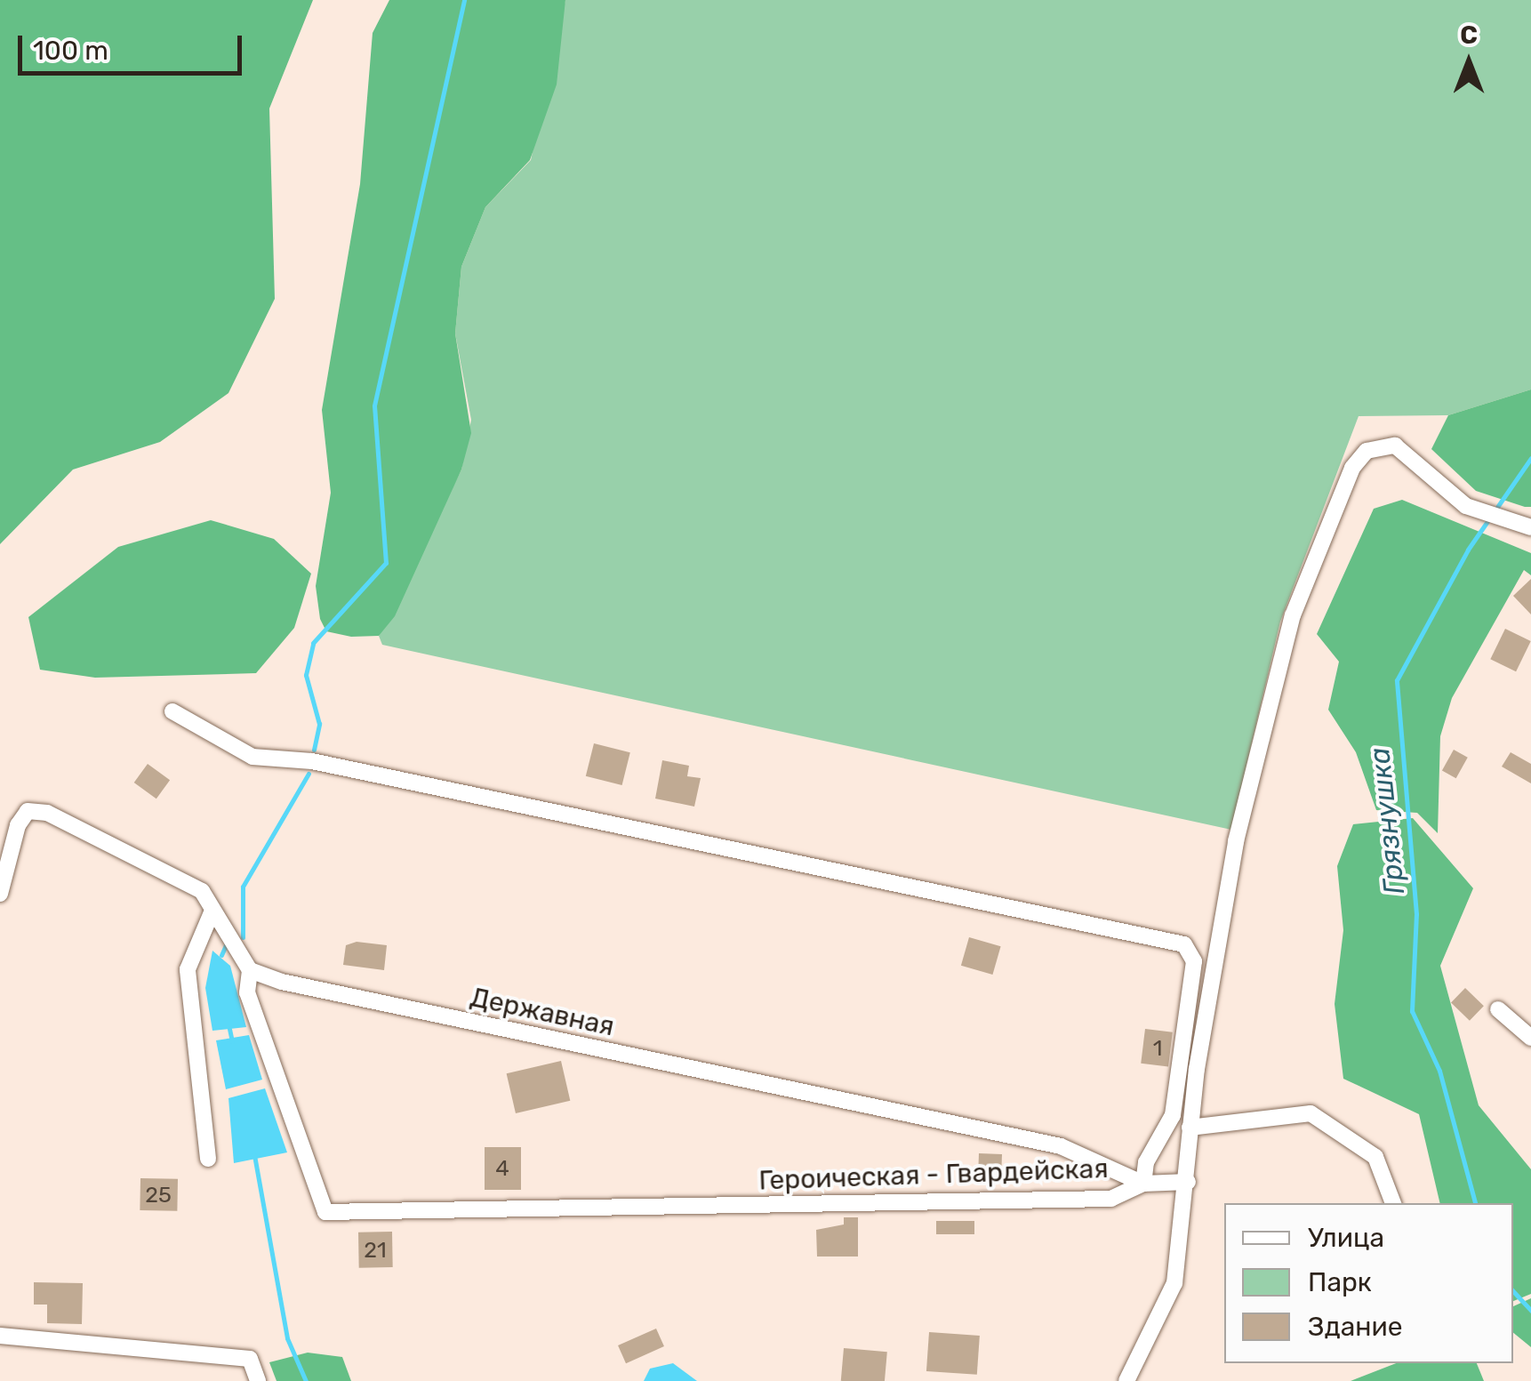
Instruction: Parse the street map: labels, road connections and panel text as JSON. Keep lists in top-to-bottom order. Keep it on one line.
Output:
{"streets":{"street":["Державная","Героическая - Гвардейская"]},"crossings":[["Державная","Героическая - Гвардейская"]],"water":["Грязнушка"],"house_numbers":["1","4","25","21"],"legend":["Улица","Парк","Здание"],"scale_bar":"100 m","north":"top"}
